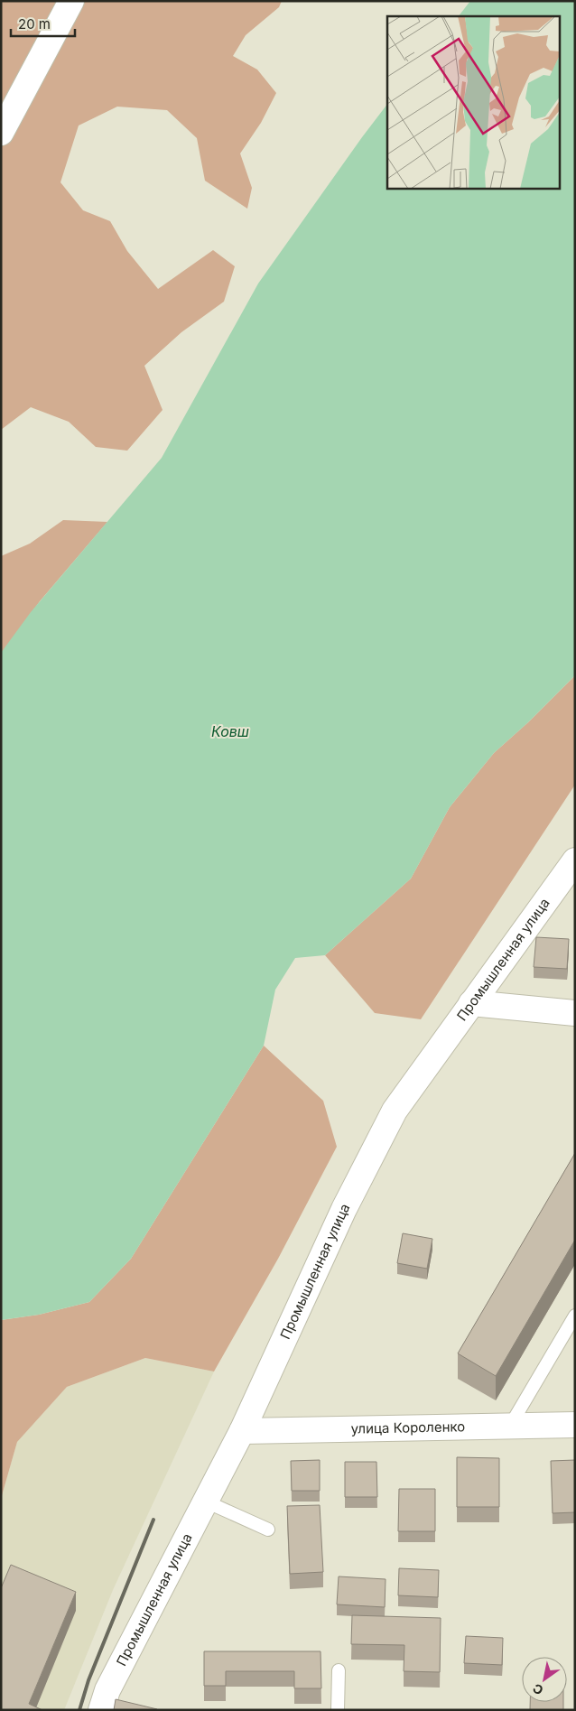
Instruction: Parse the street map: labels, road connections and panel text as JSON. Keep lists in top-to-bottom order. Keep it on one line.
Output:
{"streets":{"street":["Промышленная улица","улица Короленко"]},"crossings":[["Промышленная улица","улица Короленко"]],"water":["Ковш"],"scale_bar":"20 m","north":"bottom left"}
